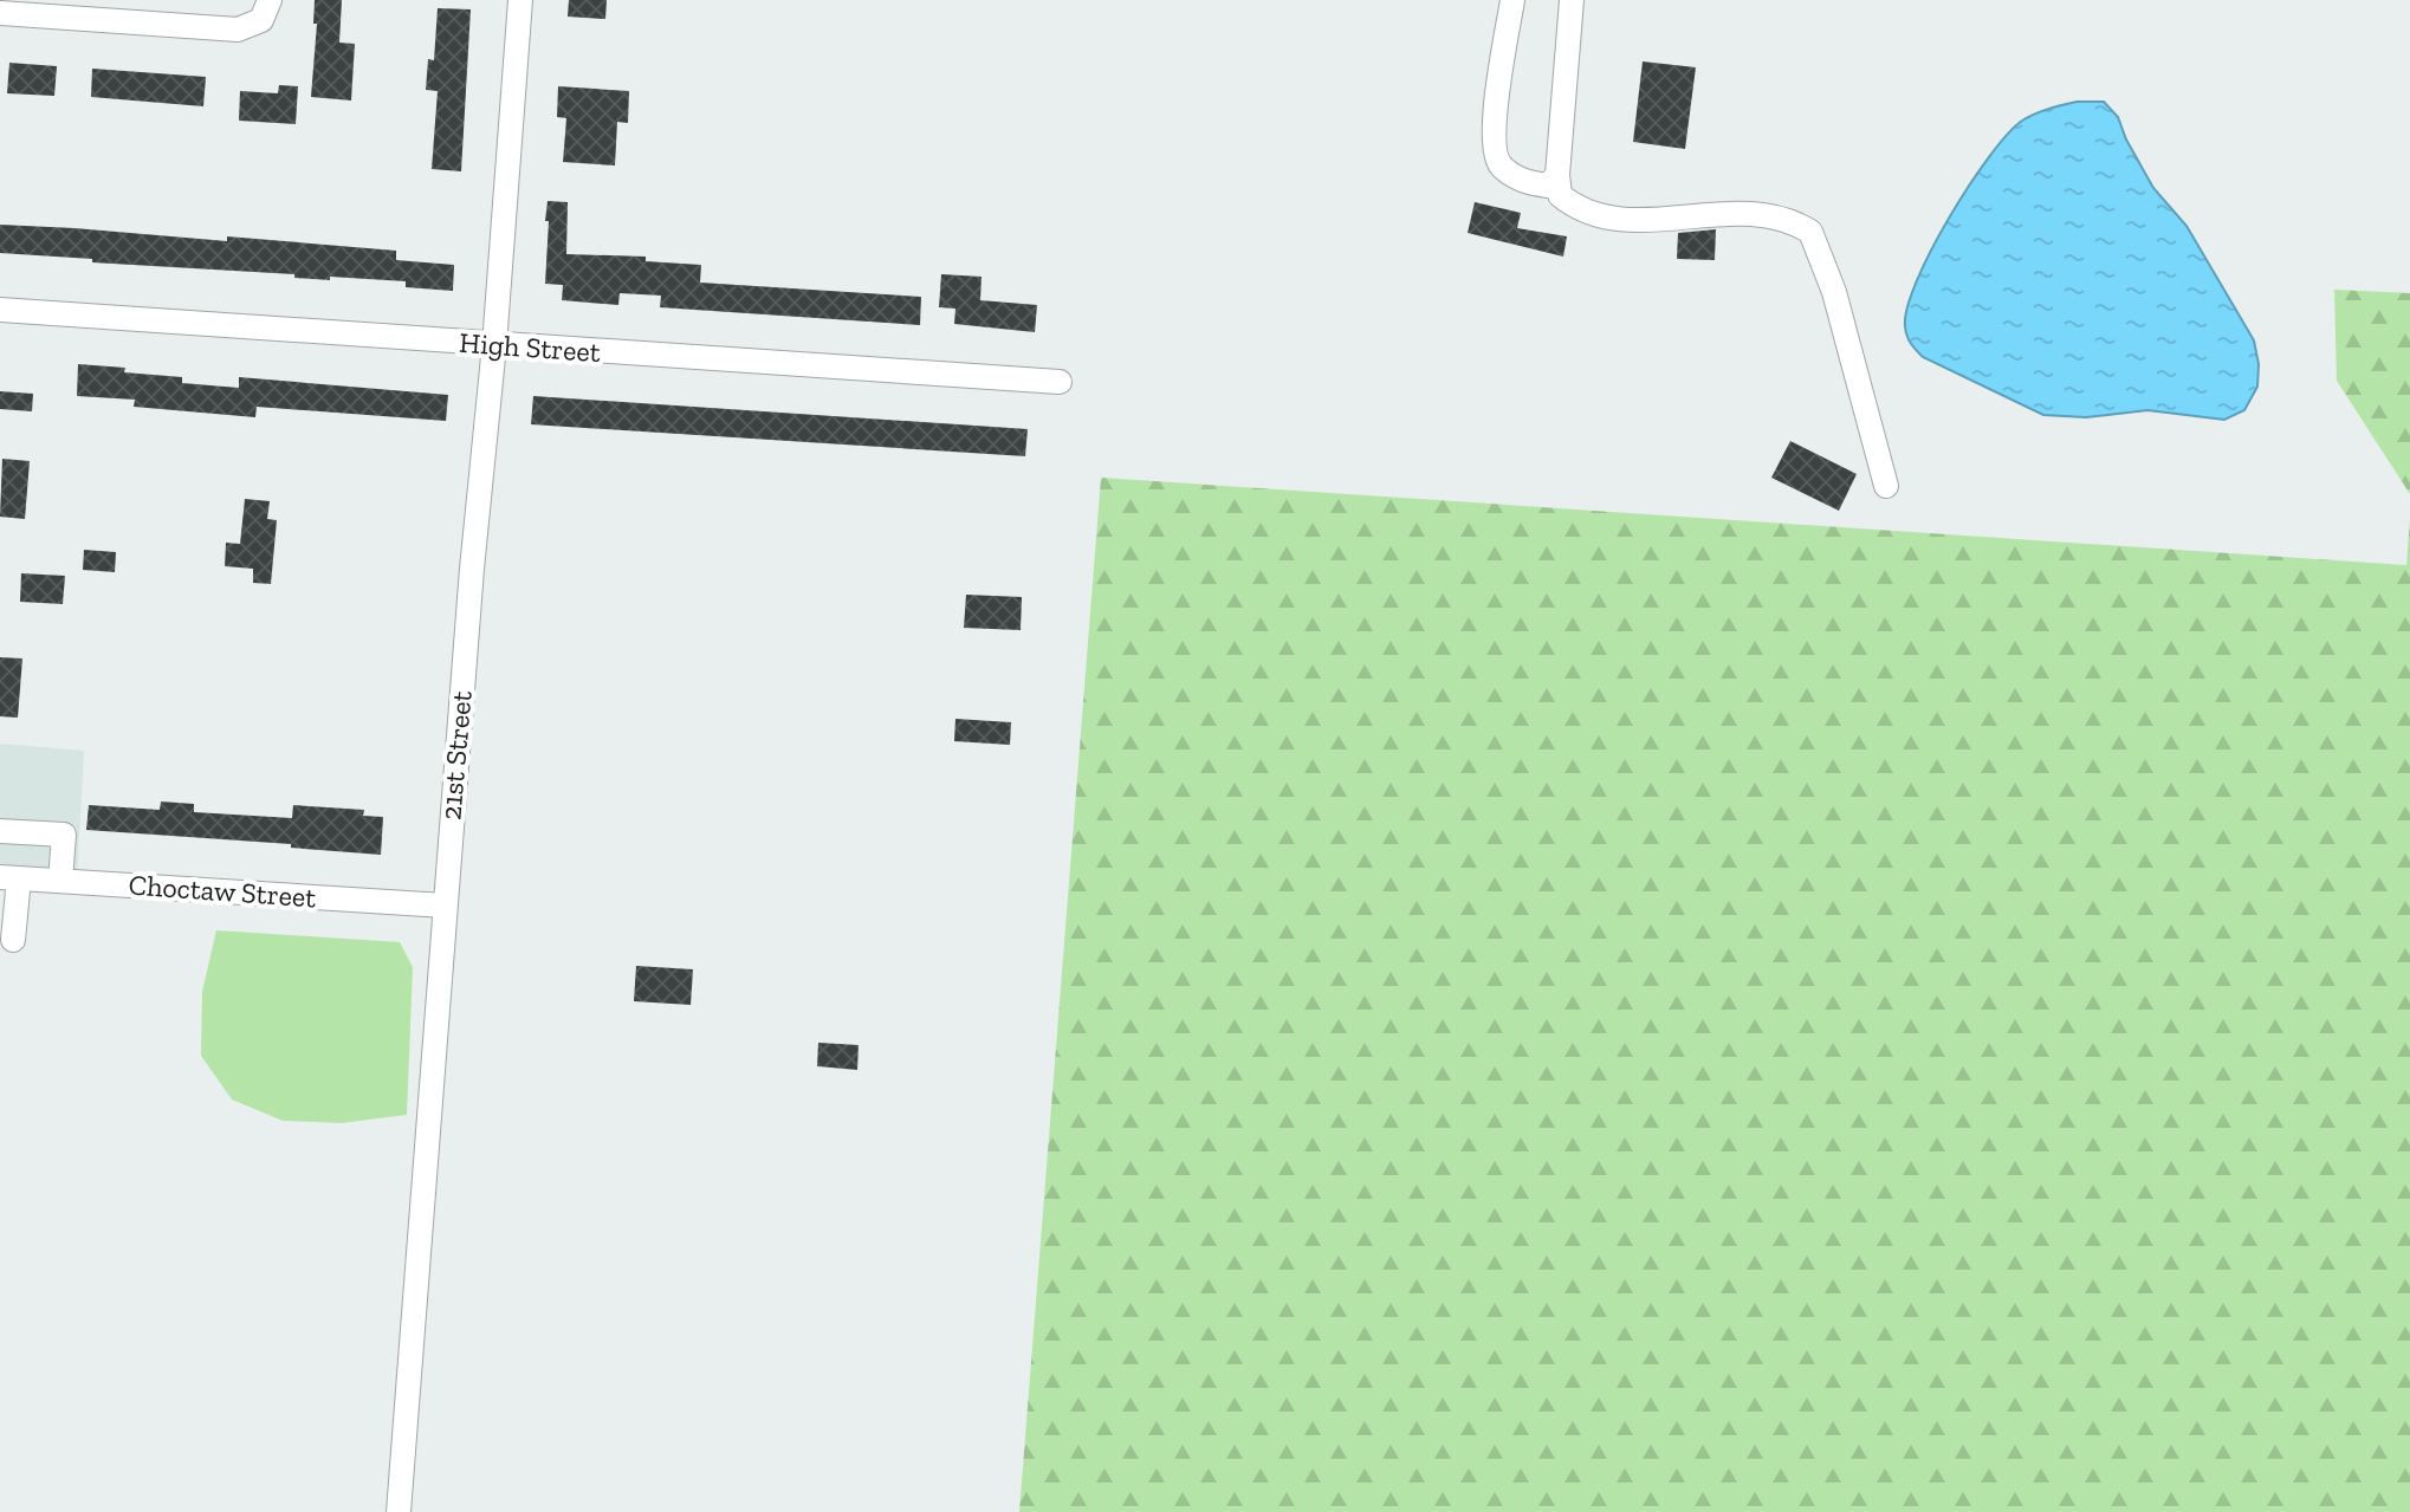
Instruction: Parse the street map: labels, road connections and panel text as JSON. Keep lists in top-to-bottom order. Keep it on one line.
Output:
{"streets":{"street":["High Street","21st Street","Choctaw Street"]},"crossings":[["High Street","21st Street"],["21st Street","Choctaw Street"]]}
